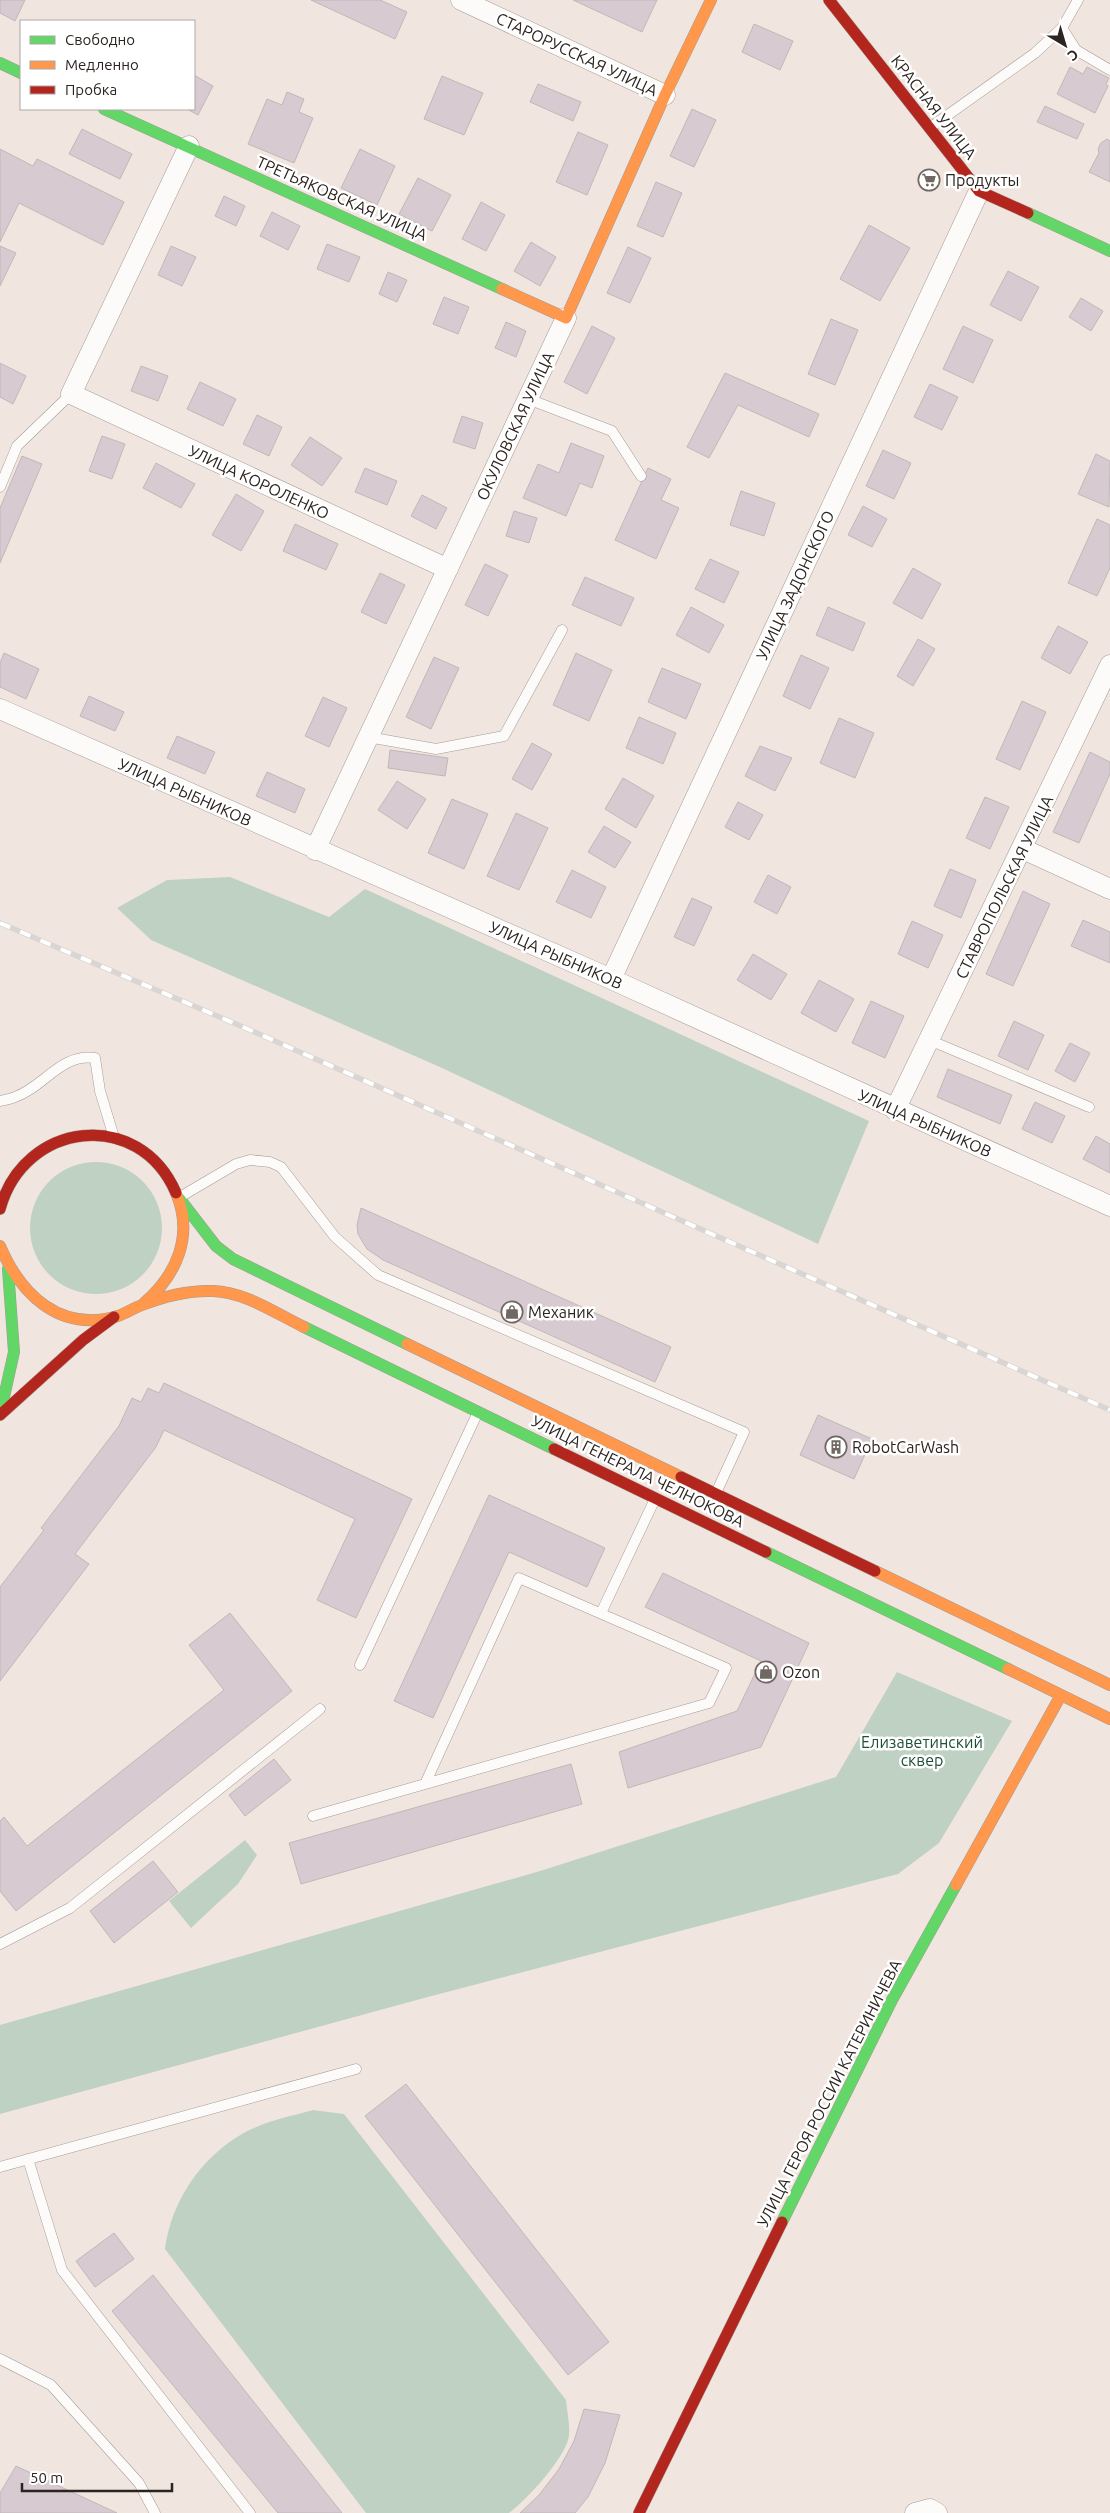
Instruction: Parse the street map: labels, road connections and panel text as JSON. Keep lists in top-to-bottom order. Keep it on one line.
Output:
{"streets":{"main road":["КРАСНАЯ УЛИЦА","ТРЕТЬЯКОВСКАЯ УЛИЦА","ОКУЛОВСКАЯ УЛИЦА","УЛИЦА ГЕНЕРАЛА ЧЕЛНОКОВА","УЛИЦА ГЕРОЯ РОССИИ КАТЕРИНИЧЕВА"],"street":["СТАРОРУССКАЯ УЛИЦА","УЛИЦА КОРОЛЕНКО","УЛИЦА ЗАДОНСКОГО","УЛИЦА РЫБНИКОВ","СТАВРОПОЛЬСКАЯ УЛИЦА"]},"crossings":[["СТАРОРУССКАЯ УЛИЦА","ОКУЛОВСКАЯ УЛИЦА"],["КРАСНАЯ УЛИЦА","УЛИЦА ЗАДОНСКОГО"],["ТРЕТЬЯКОВСКАЯ УЛИЦА","ОКУЛОВСКАЯ УЛИЦА"],["ОКУЛОВСКАЯ УЛИЦА","УЛИЦА КОРОЛЕНКО"],["ОКУЛОВСКАЯ УЛИЦА","УЛИЦА РЫБНИКОВ"],["УЛИЦА ЗАДОНСКОГО","УЛИЦА РЫБНИКОВ"],["УЛИЦА РЫБНИКОВ","СТАВРОПОЛЬСКАЯ УЛИЦА"],["УЛИЦА ГЕНЕРАЛА ЧЕЛНОКОВА","УЛИЦА ГЕРОЯ РОССИИ КАТЕРИНИЧЕВА"]],"parks":["Елизаветинский сквер"],"places":{"supermarket":["Продукты"],"shop":["Механик","Ozon"],"building":["RobotCarWash"]},"legend":["Свободно","Медленно","Пробка"],"scale_bar":"50 m","north":"bottom right"}
